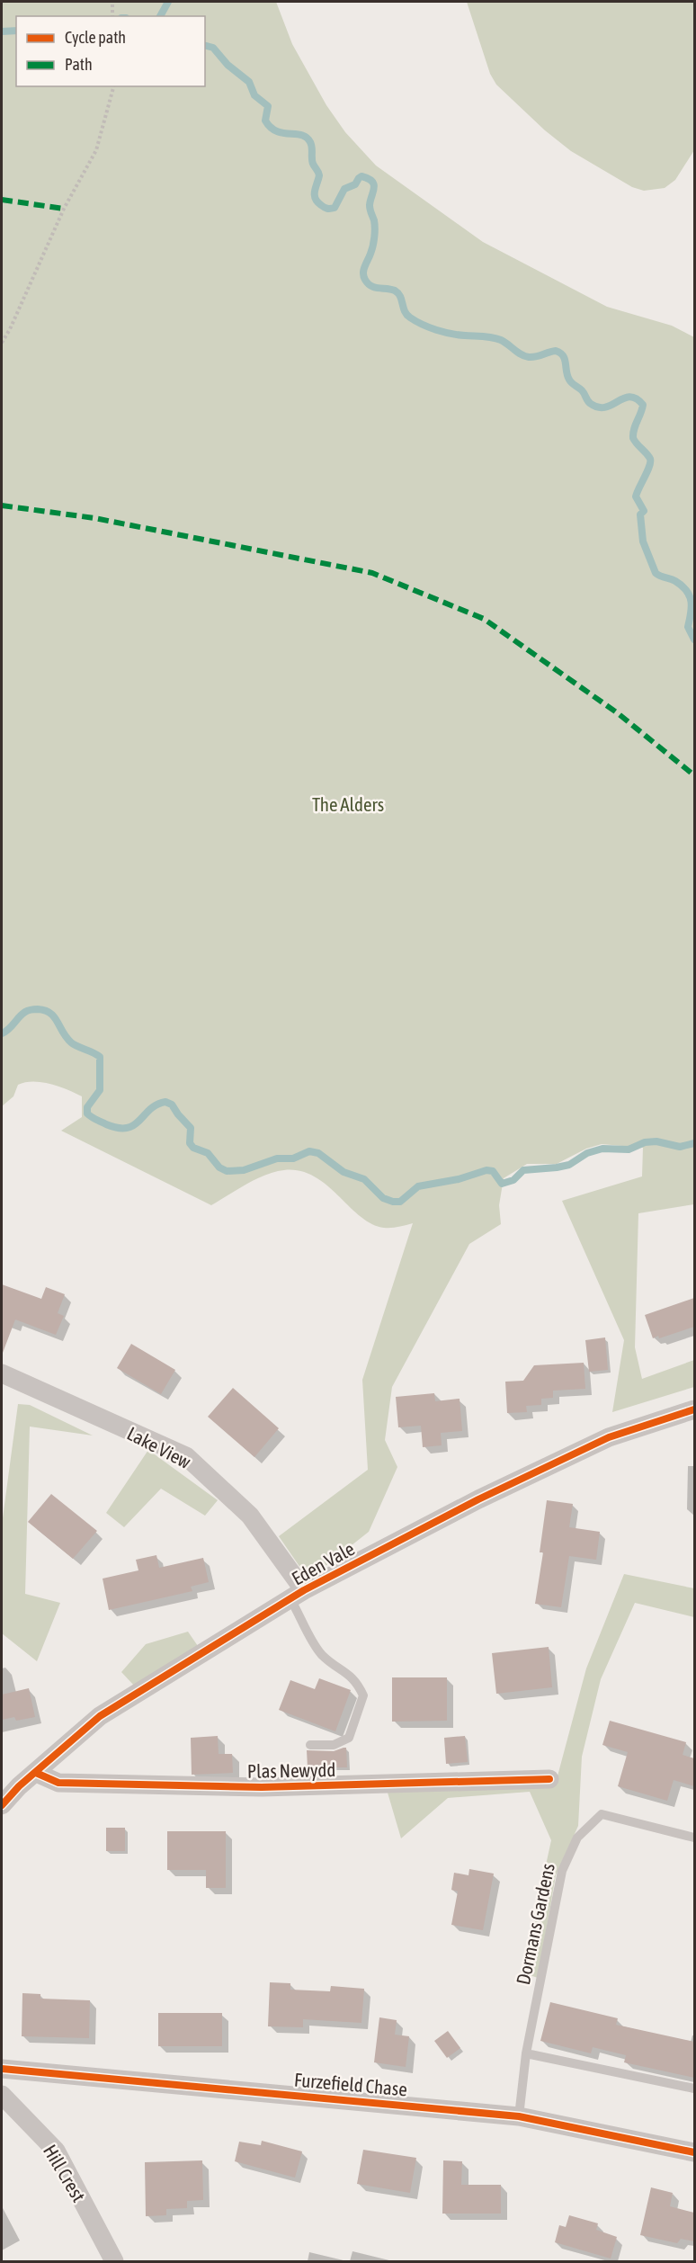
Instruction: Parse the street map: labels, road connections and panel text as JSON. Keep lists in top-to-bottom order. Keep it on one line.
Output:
{"streets":{"street":["Lake View","Eden Vale","Plas Newydd","Furzefield Chase","Hill Crest"],"lane":["Dormans Gardens"]},"crossings":[["Lake View","Eden Vale"],["Eden Vale","Plas Newydd"],["Dormans Gardens","Furzefield Chase"]],"parks":["The Alders"],"legend":["Cycle path","Path"]}
